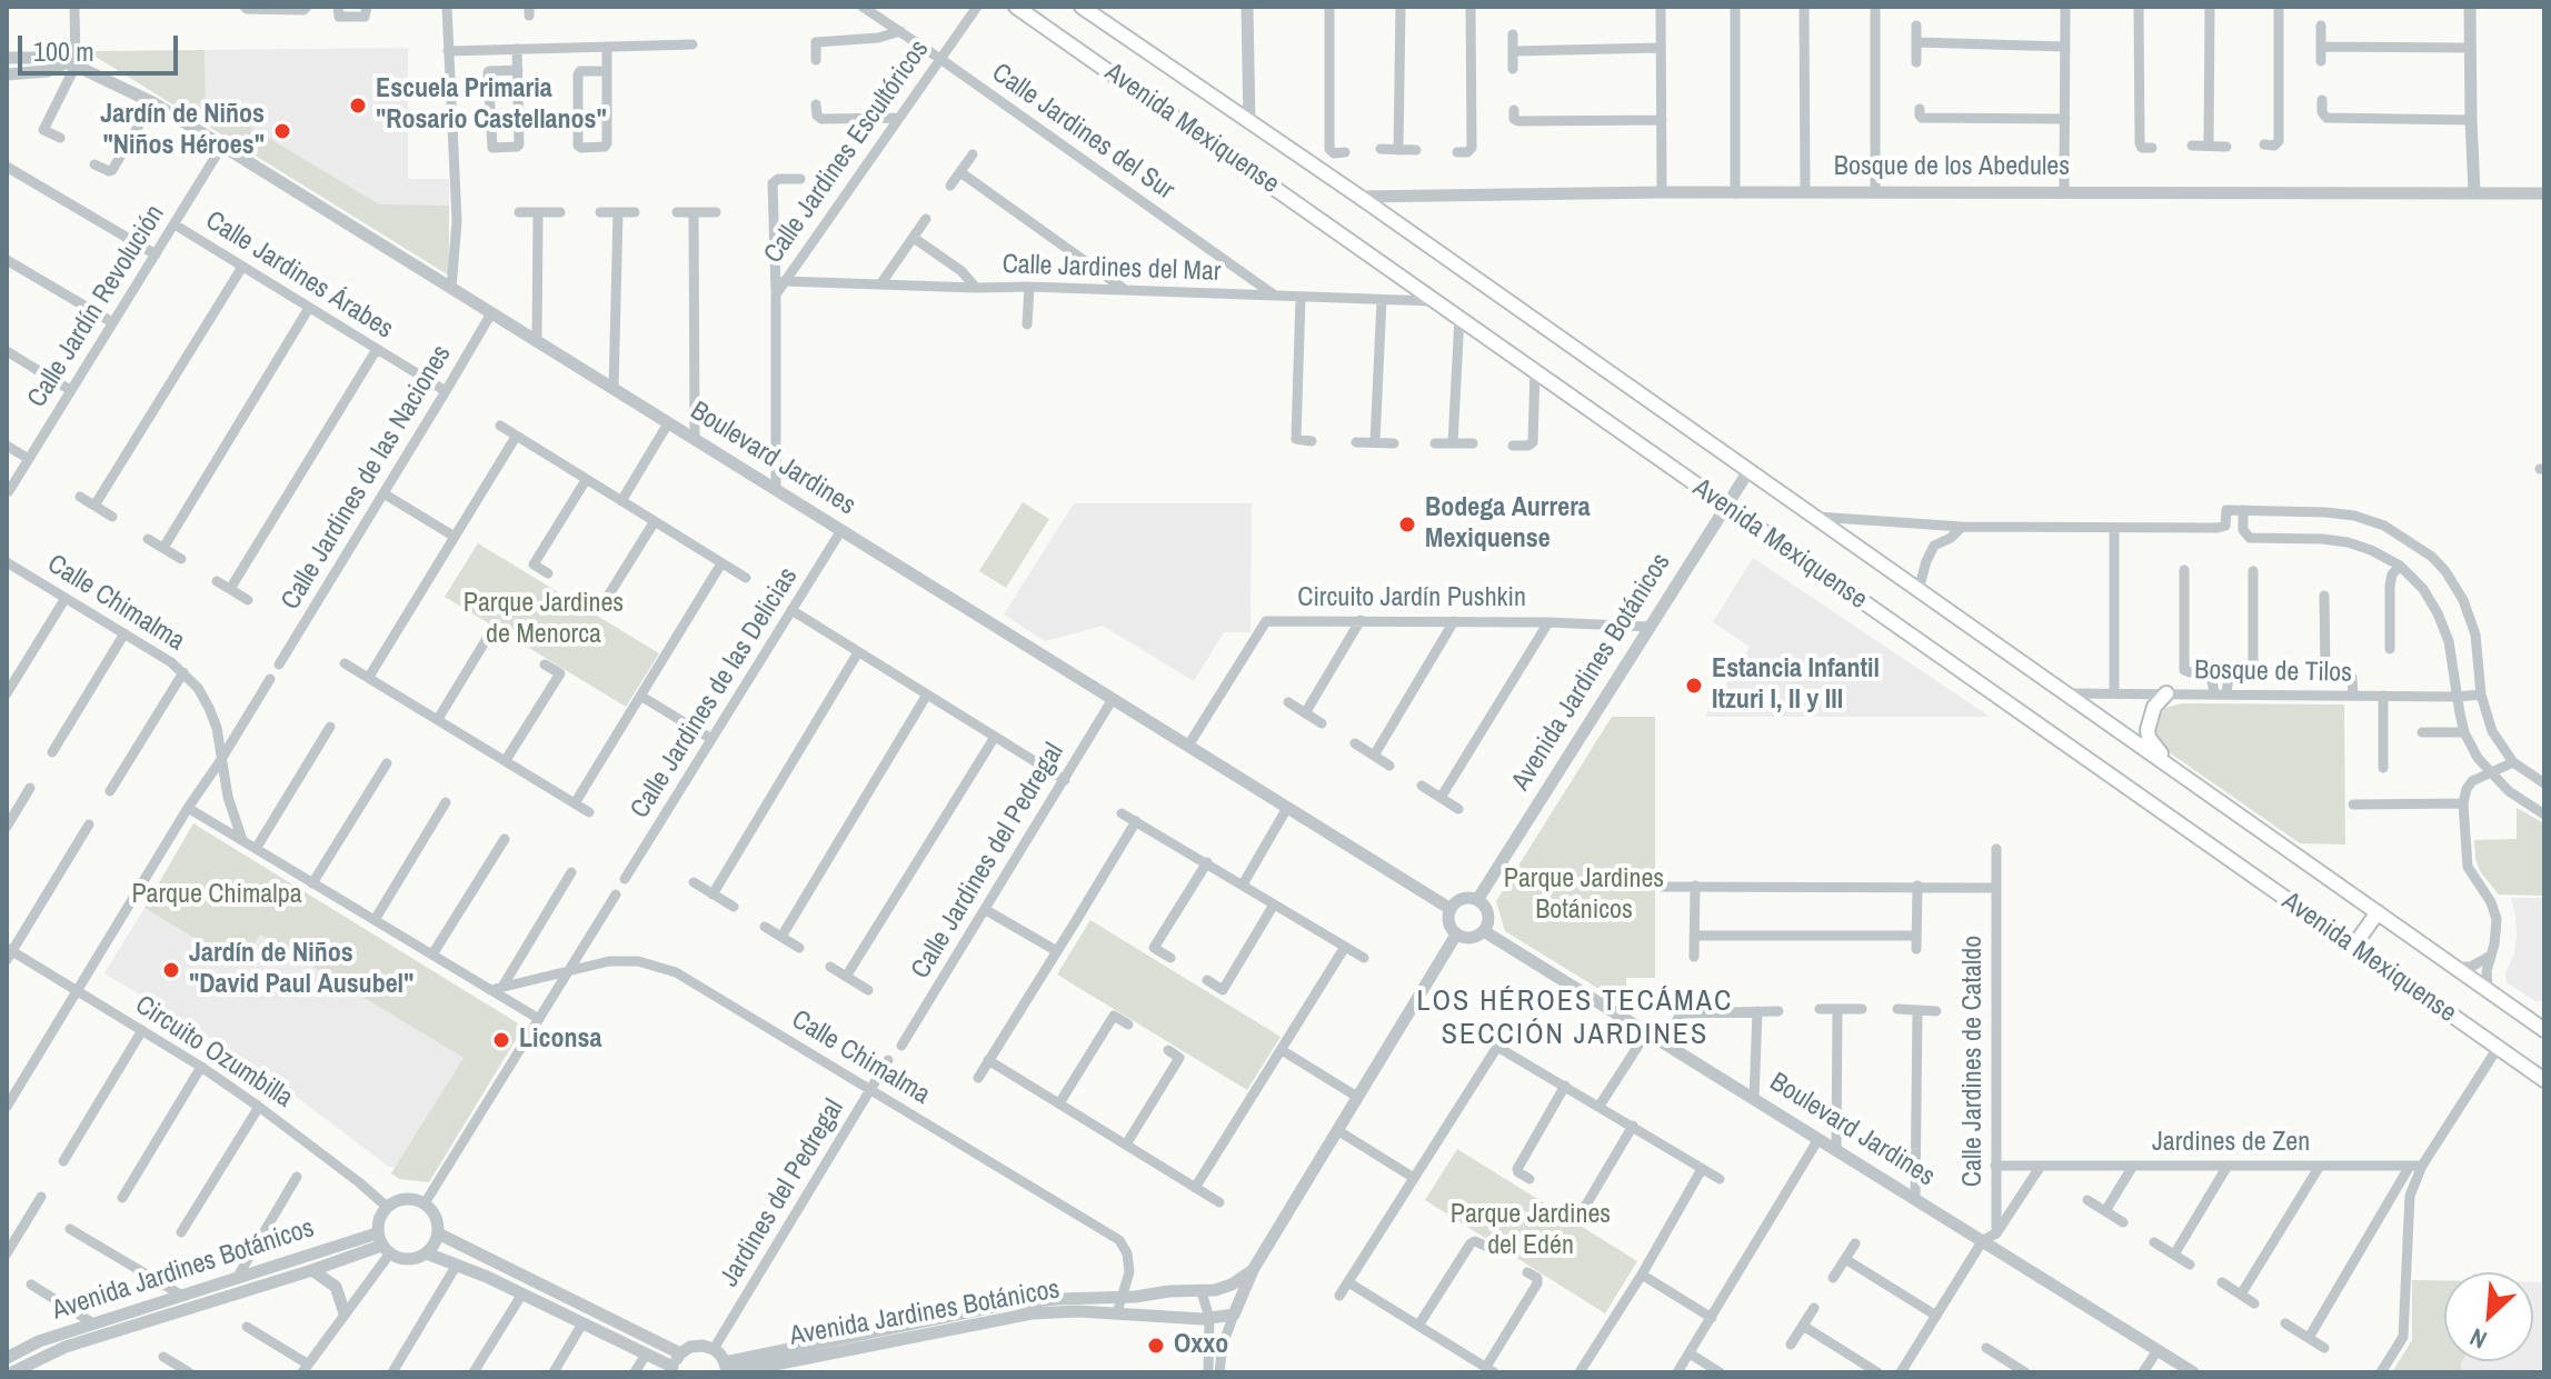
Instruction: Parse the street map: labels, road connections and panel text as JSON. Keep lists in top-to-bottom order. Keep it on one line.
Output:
{"streets":{"main road":["Avenida Mexiquense"],"street":["Calle Jardines del Sur","Calle Jardines Escultóricos","Bosque de los Abedules","Calle Jardines del Mar","Calle Jardines Árabes","Calle Jardín Revolución","Boulevard Jardines","Calle Jardines de las Naciones","Circuito Jardín Pushkin","Calle Chimalma","Avenida Jardines Botánicos","Bosque de Tilos","Calle Jardines de las Delicias","Calle Jardines del Pedregal","Circuito Ozumbilla","Calle Jardines de Cataldo","Jardines de Zen","Jardines del Pedregal"]},"crossings":[["Avenida Mexiquense","Bosque de los Abedules"],["Avenida Mexiquense","Calle Jardines del Mar"],["Avenida Mexiquense","Avenida Jardines Botánicos"],["Avenida Mexiquense","Bosque de Tilos"],["Calle Jardines del Sur","Calle Jardines Escultóricos"],["Calle Jardines del Sur","Calle Jardines del Mar"],["Calle Jardines Escultóricos","Calle Jardines del Mar"],["Calle Jardines Escultóricos","Boulevard Jardines"],["Calle Jardines Árabes","Calle Jardín Revolución"],["Calle Jardines Árabes","Calle Jardines de las Naciones"],["Calle Jardín Revolución","Boulevard Jardines"],["Boulevard Jardines","Calle Jardines de las Naciones"],["Boulevard Jardines","Circuito Jardín Pushkin"],["Boulevard Jardines","Avenida Jardines Botánicos"],["Boulevard Jardines","Calle Jardines de las Delicias"],["Boulevard Jardines","Calle Jardines del Pedregal"],["Circuito Jardín Pushkin","Avenida Jardines Botánicos"],["Calle Chimalma","Avenida Jardines Botánicos"],["Calle Chimalma","Jardines del Pedregal"],["Avenida Jardines Botánicos","Circuito Ozumbilla"],["Calle Jardines de Cataldo","Jardines de Zen"]],"districts":["LOS HÉROES TECÁMAC SECCIÓN JARDINES"],"parks":["Parque Jardines de Menorca","Parque Jardines Botánicos","Parque Chimalpa","Parque Jardines del Edén"],"places":["Escuela Primaria \"Rosario Castellanos\"","Jardín de Niños \"Niños Héroes\"","Bodega Aurrera Mexiquense","Estancia Infantil Itzuri I, II y III","Jardín de Niños \"David Paul Ausubel\"","Liconsa","Oxxo"],"scale_bar":"100 m","north":"bottom left"}
